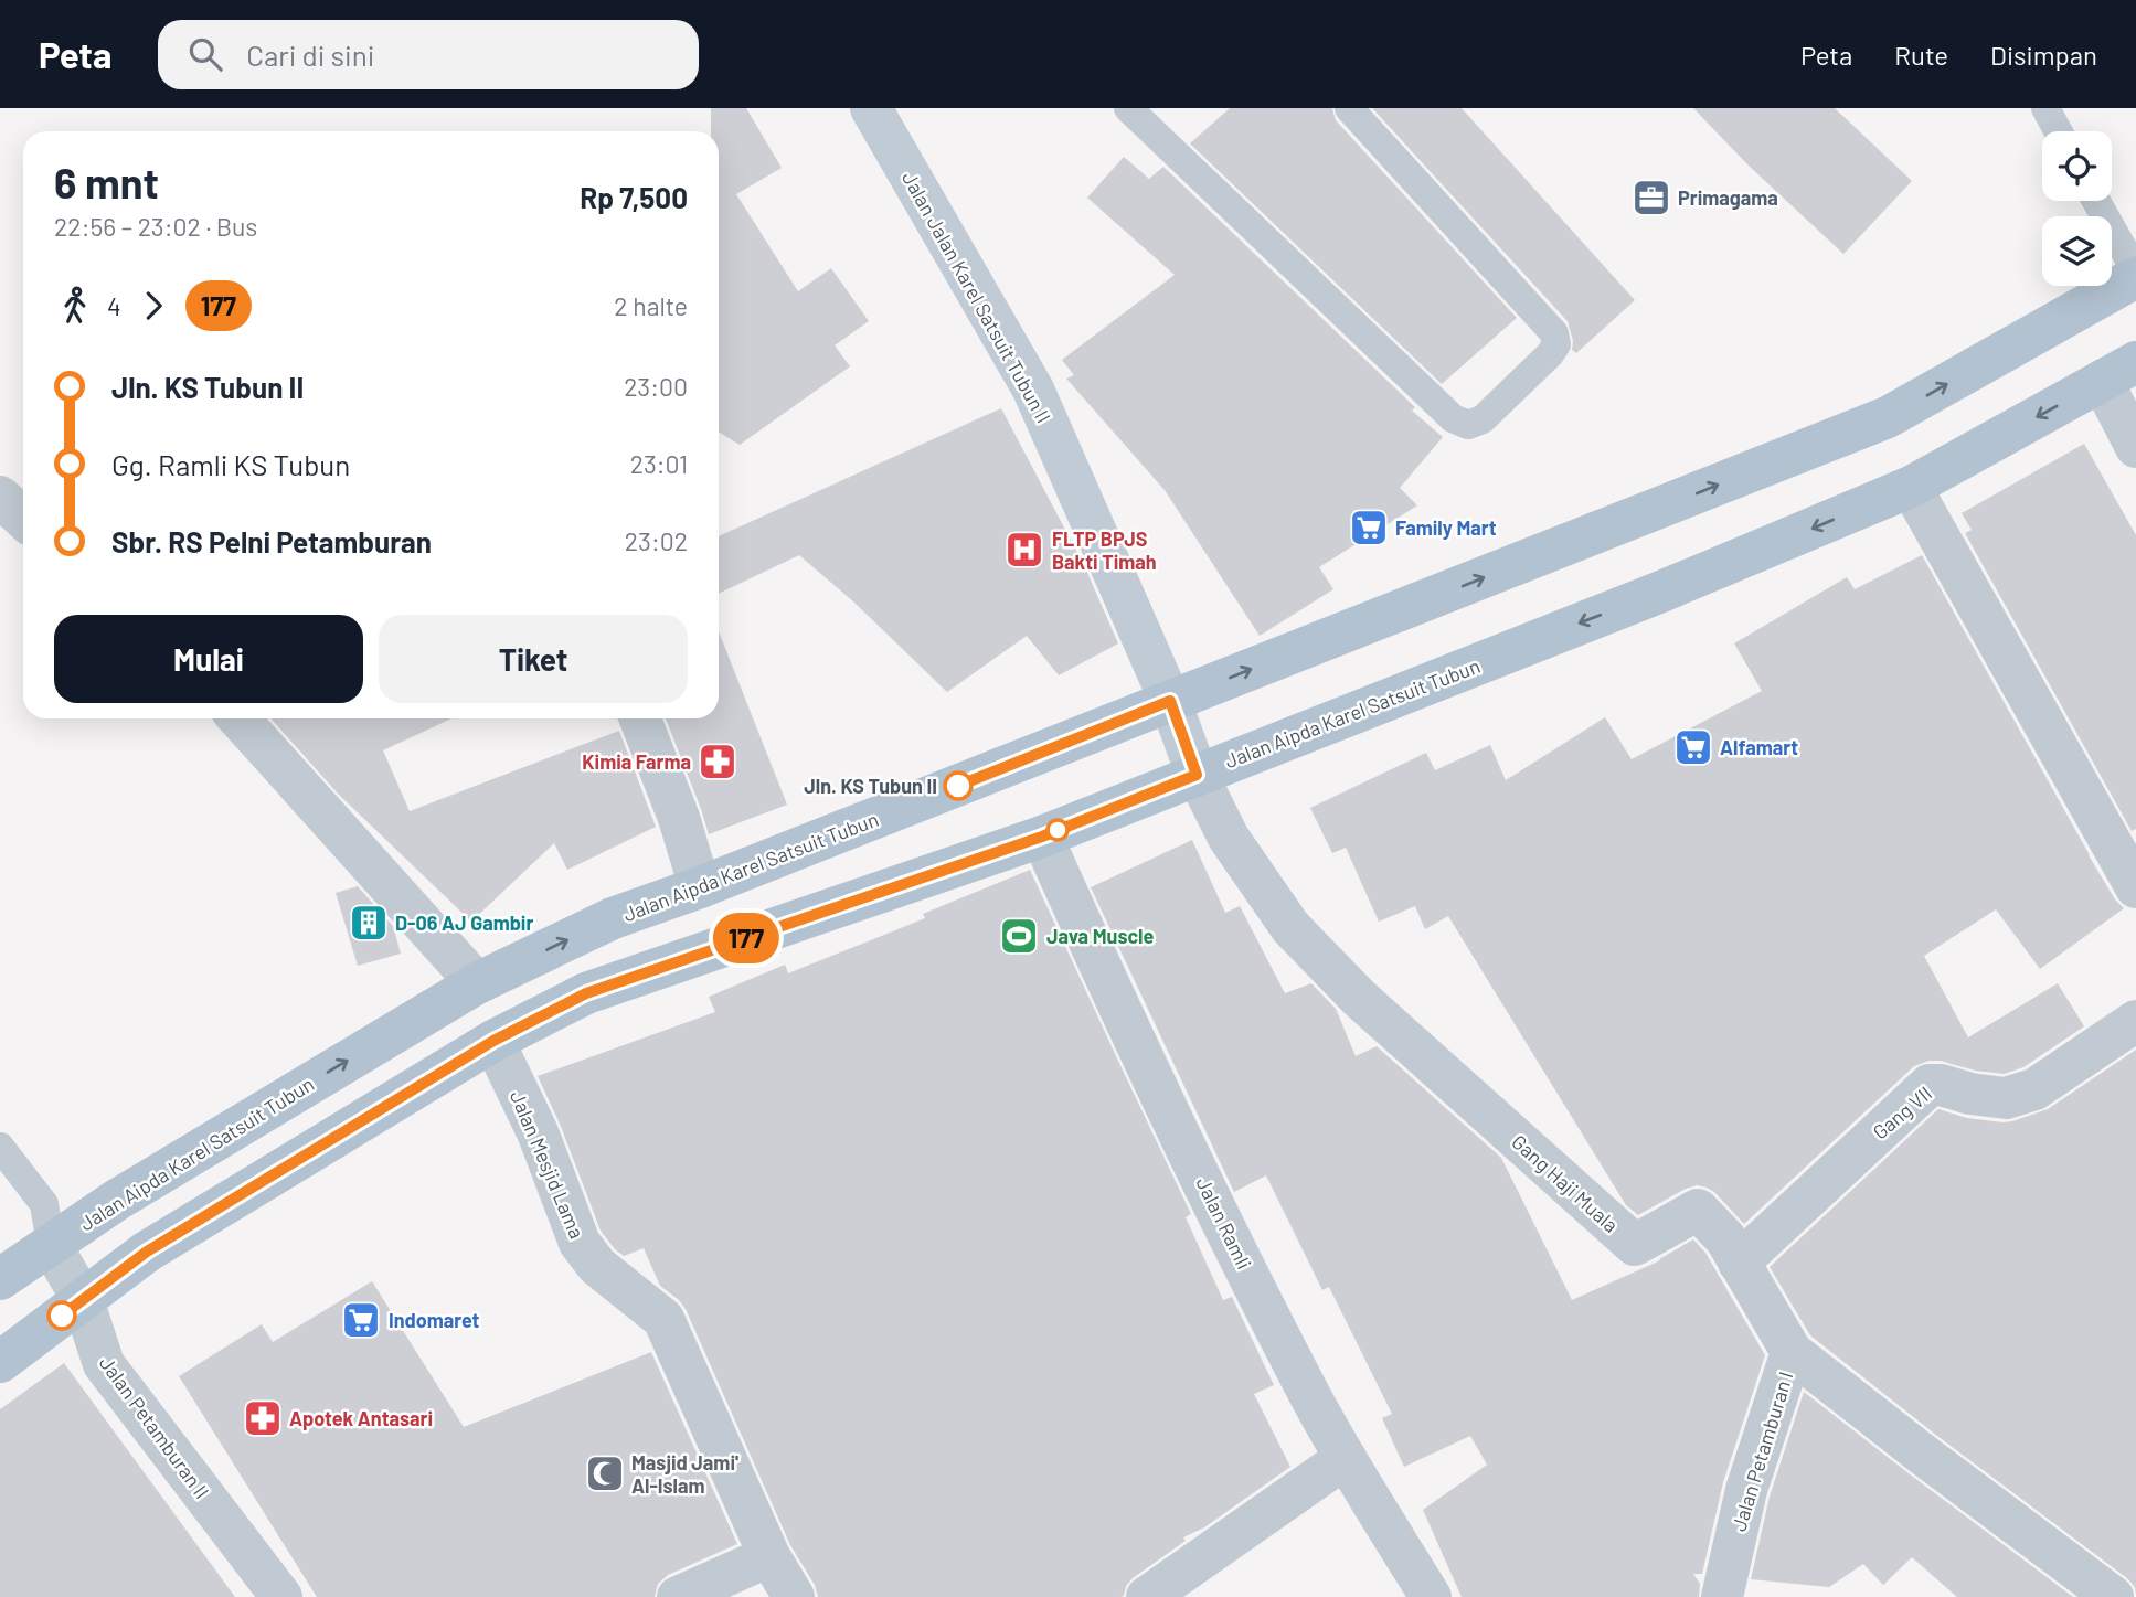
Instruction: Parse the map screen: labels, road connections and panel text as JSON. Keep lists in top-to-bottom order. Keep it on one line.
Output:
{"streets":{"main road":["Jalan Aipda Karel Satsuit Tubun"],"street":["Jalan Jalan Karel Satsuit Tubun II","Gang VII","Jalan Mesjid Lama","Gang Haji Muala","Jalan Ramli","Jalan Petamburan II","Jalan Petamburan I"]},"crossings":[["Jalan Jalan Karel Satsuit Tubun II","Jalan Aipda Karel Satsuit Tubun"],["Jalan Jalan Karel Satsuit Tubun II","Gang Haji Muala"],["Jalan Aipda Karel Satsuit Tubun","Jalan Mesjid Lama"],["Jalan Aipda Karel Satsuit Tubun","Gang Haji Muala"],["Jalan Aipda Karel Satsuit Tubun","Jalan Ramli"],["Jalan Aipda Karel Satsuit Tubun","Jalan Petamburan II"],["Gang VII","Gang Haji Muala"],["Gang Haji Muala","Jalan Petamburan I"]],"places":{"office":["Primagama"],"supermarket":["Family Mart","Alfamart","Indomaret"],"hospital":["FLTP BPJS Bakti Timah"],"pharmacy":["Kimia Farma","Apotek Antasari"],"other":["Jln. KS Tubun II"],"building":["D-06 AJ Gambir"],"sports":["Java Muscle"],"mosque":["Masjid Jami' Al-Islam"]},"lines":["bus line 177"],"page":{"header":"Peta","search":"Cari di sini","nav":["Peta","Rute","Disimpan"],"on_map":"177","heading":["6 mnt","22:56 – 23:02 · Bus","Rp 7,500"],"legs":["4","177","2 halte"],"list":[{"name":"Jln. KS Tubun II","value":"23:00"},{"name":"Gg. Ramli KS Tubun","value":"23:01"},{"name":"Sbr. RS Pelni Petamburan","value":"23:02"}],"buttons":["Mulai","Tiket"]}}
